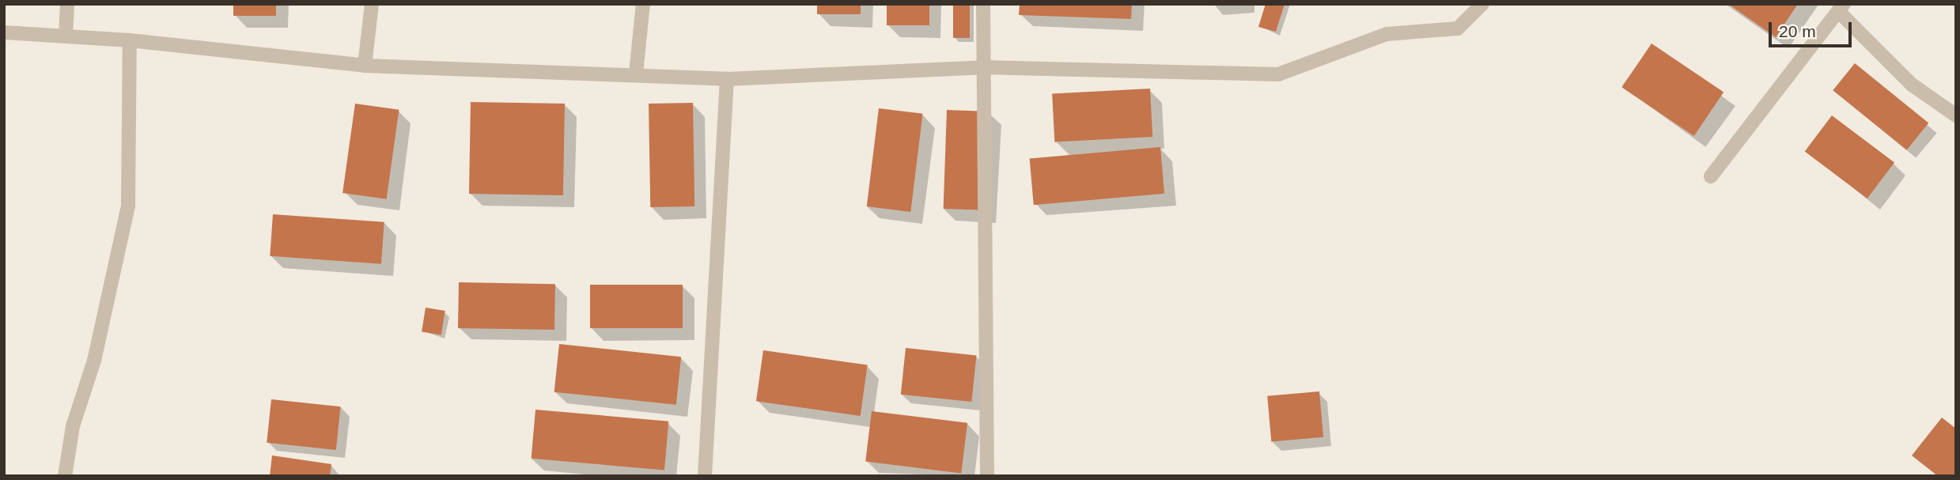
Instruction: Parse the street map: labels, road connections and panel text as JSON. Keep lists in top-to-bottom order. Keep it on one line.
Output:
{"scale_bar":"20 m"}
